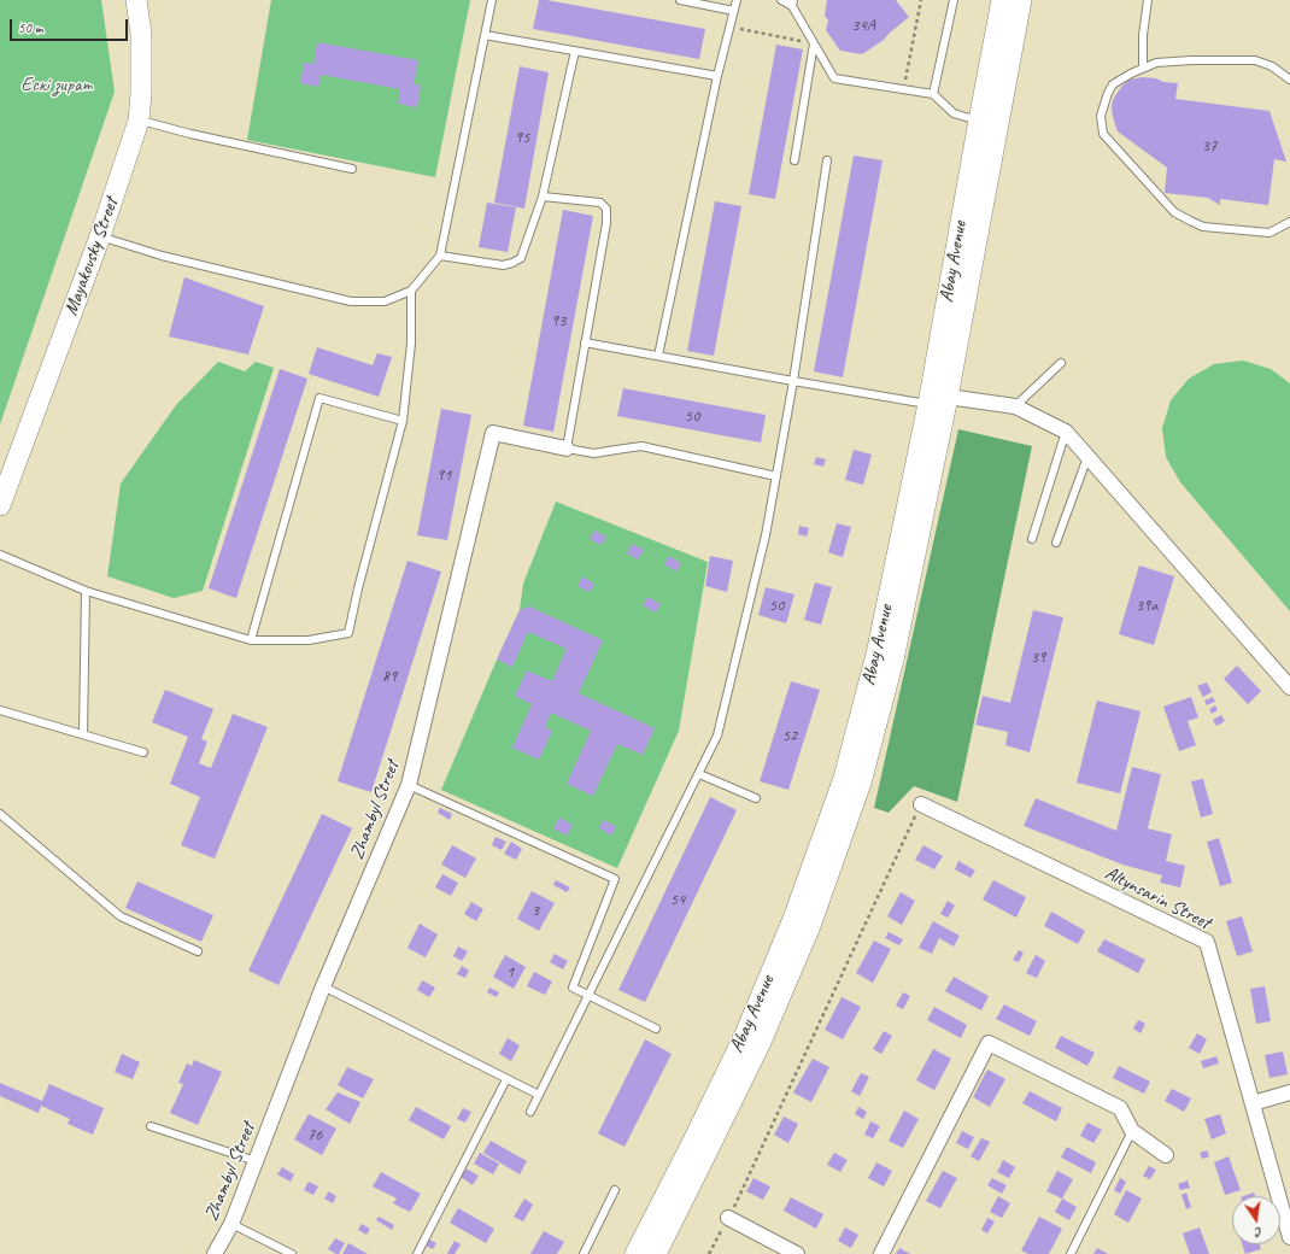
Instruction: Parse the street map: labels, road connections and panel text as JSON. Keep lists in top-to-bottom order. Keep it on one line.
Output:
{"streets":{"main road":["Mayakovsky Street","Abay Avenue"],"street":["Zhambyl Street","Altynsarin Street"]},"parks":["Ескі зират"],"house_numbers":["34А","95","37","93","50","91","50","39а","39","89","52","54","3","1","76"],"scale_bar":"50 m","north":"bottom"}
